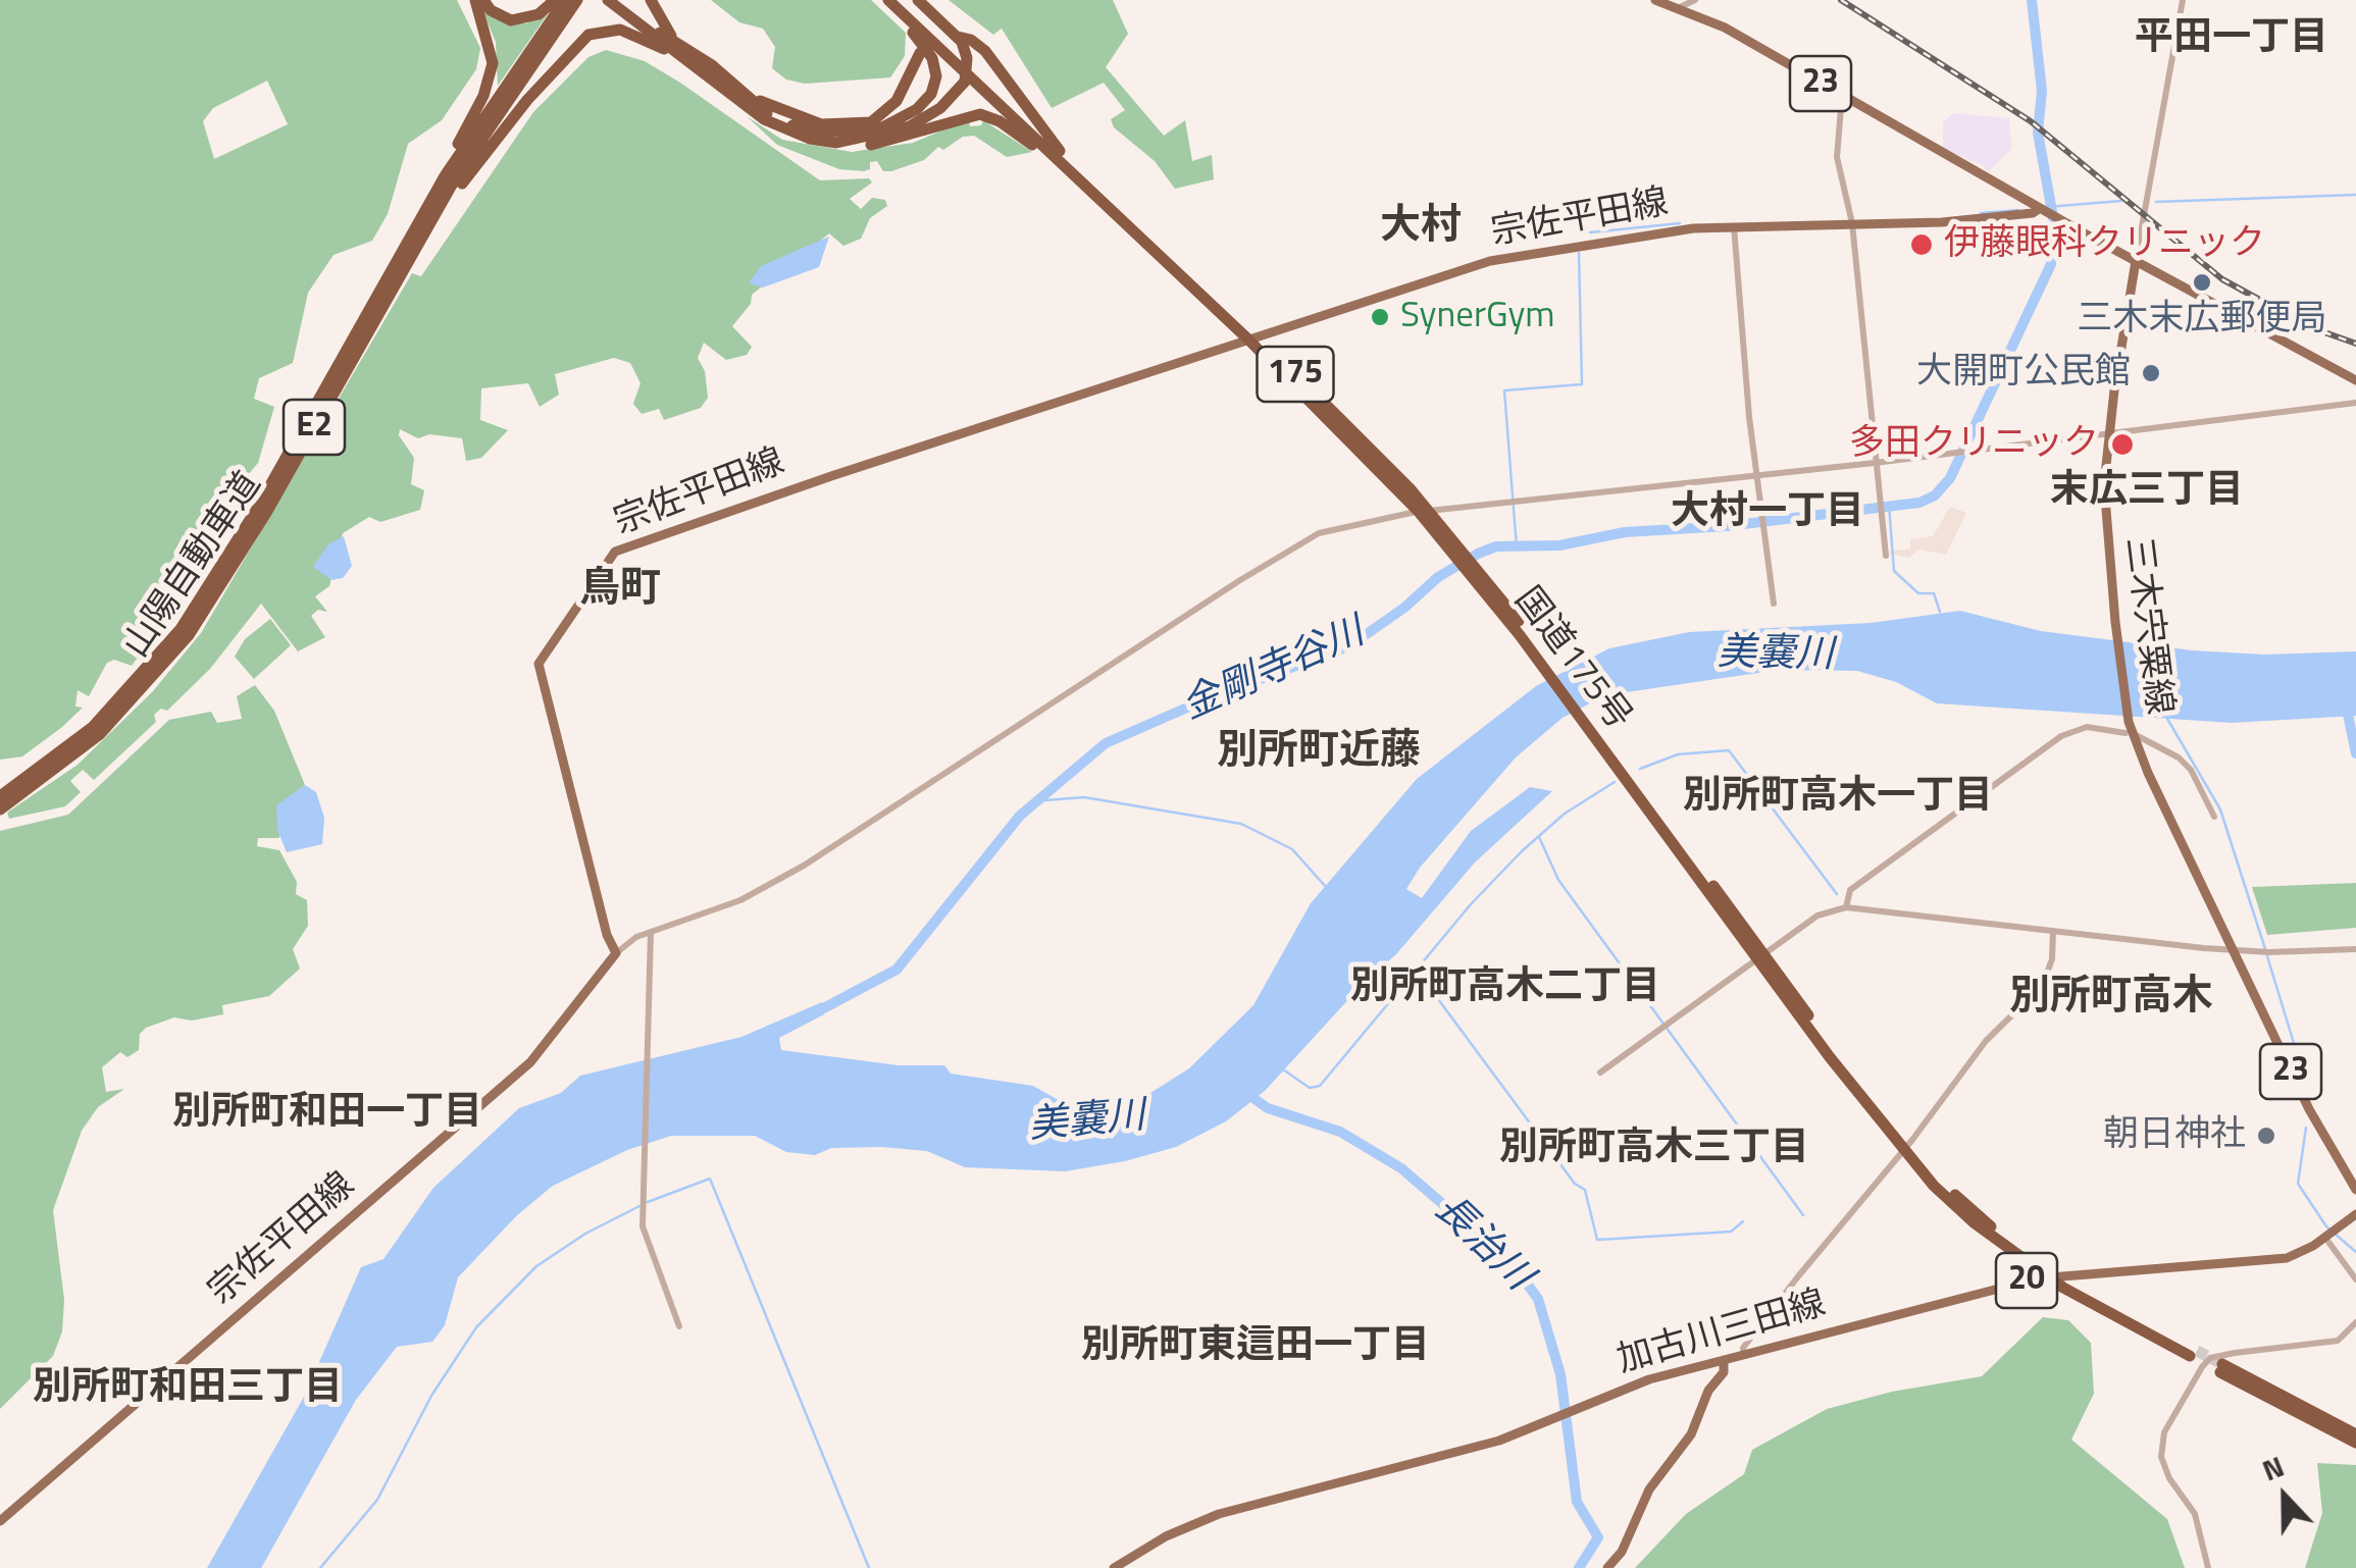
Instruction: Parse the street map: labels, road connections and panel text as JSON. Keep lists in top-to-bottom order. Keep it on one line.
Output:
{"streets":{"highway":["175","E2","山陽自動車道","国道175号"],"main road":["23","宗佐平田線","三木宍粟線","20","加古川三田線"]},"crossings":[["23","宗佐平田線"],["23","三木宍粟線"],["宗佐平田線","国道175号"]],"districts":["平田一丁目","大村","末広三丁目","大村一丁目","鳥町","別所町近藤","別所町高木一丁目","別所町高木二丁目","別所町高木","別所町和田一丁目","別所町高木三丁目","別所町東這田一丁目","別所町和田三丁目"],"water":["美嚢川","金剛寺谷川","長治川"],"places":["伊藤眼科クリニック","三木末広郵便局","SynerGym","大開町公民館","多田クリニック","朝日神社"],"north":"top"}
